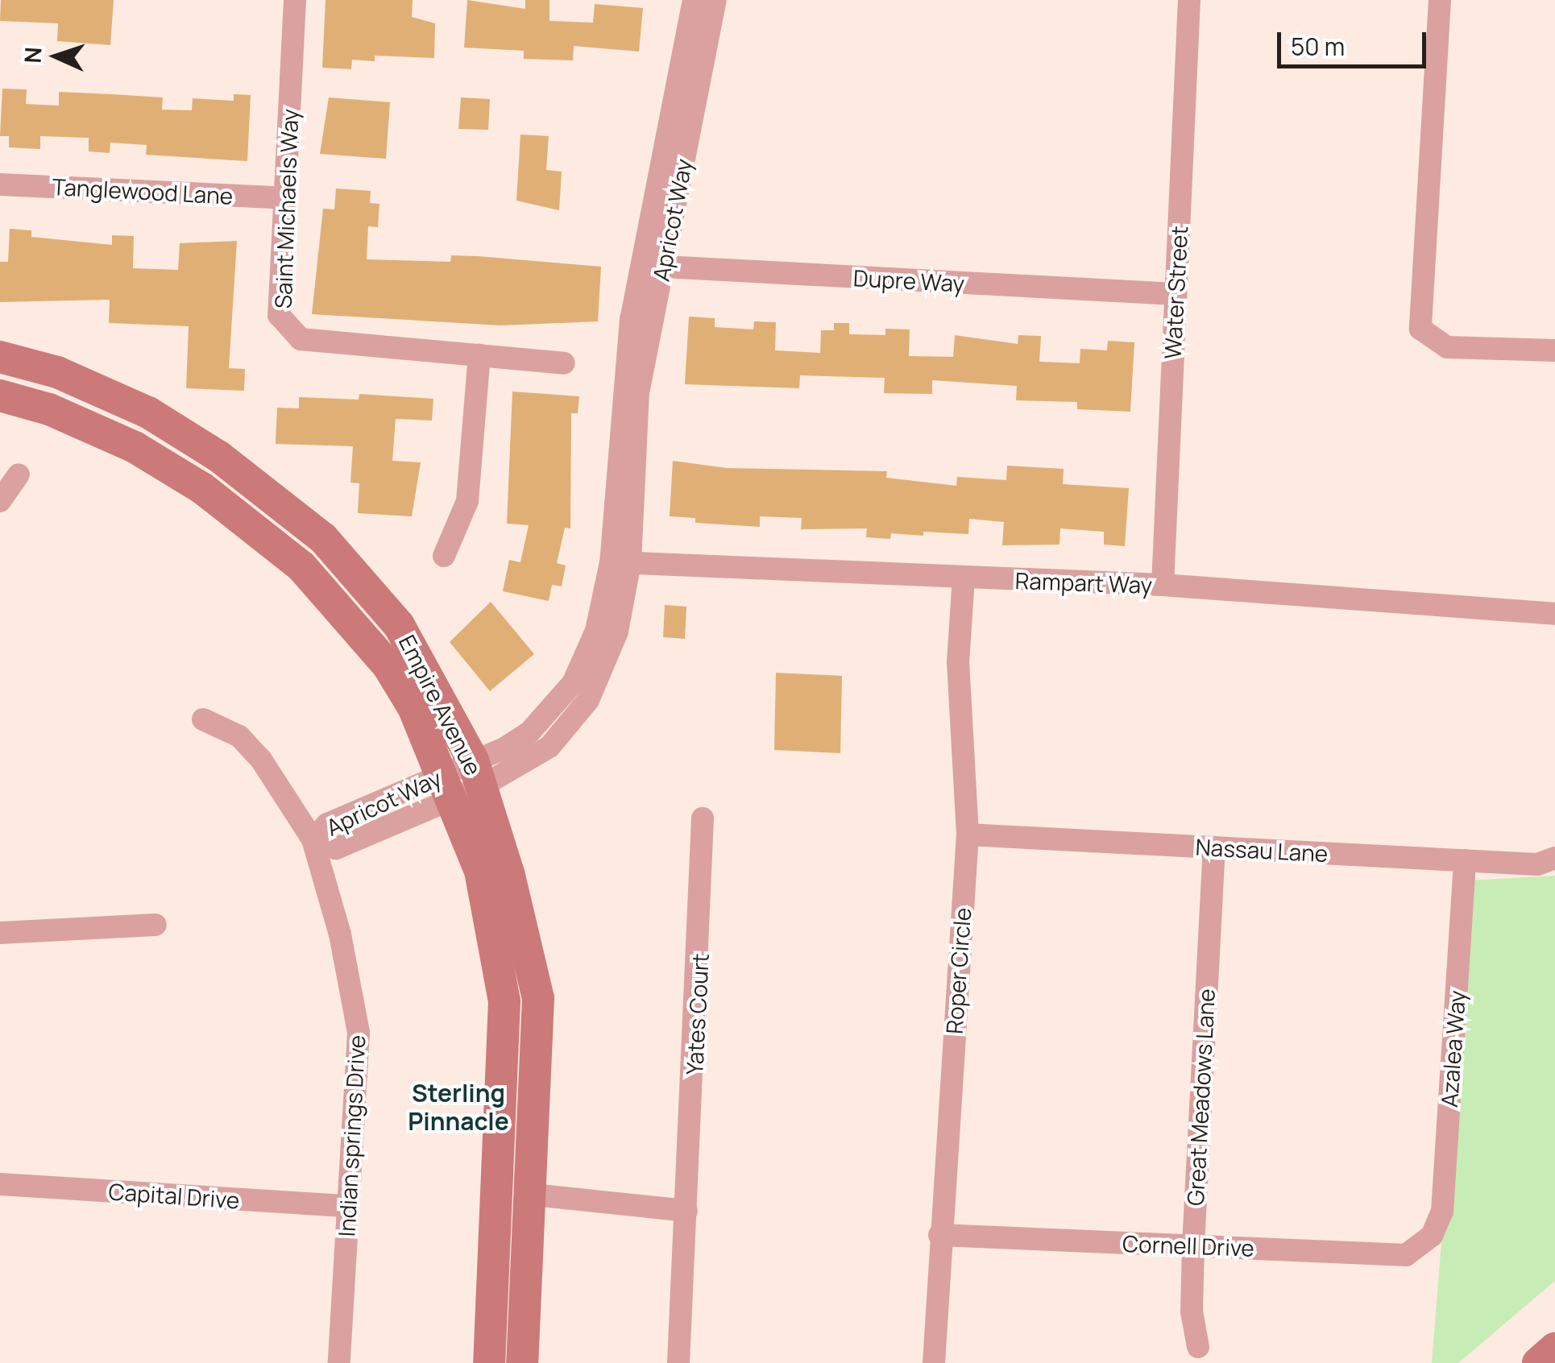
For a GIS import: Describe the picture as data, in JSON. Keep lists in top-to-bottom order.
{
  "streets": {
    "street": [
      "Tanglewood Lane",
      "Saint Michaels Way",
      "Apricot Way",
      "Dupre Way",
      "Water Street",
      "Rampart Way",
      "Empire Avenue",
      "Nassau Lane",
      "Roper Circle",
      "Yates Court",
      "Azalea Way",
      "Great Meadows Lane",
      "Indian springs Drive",
      "Capital Drive",
      "Cornell Drive"
    ]
  },
  "crossings": [
    ["Tanglewood Lane", "Saint Michaels Way"],
    ["Apricot Way", "Dupre Way"],
    ["Apricot Way", "Rampart Way"],
    ["Apricot Way", "Empire Avenue"],
    ["Apricot Way", "Indian springs Drive"],
    ["Dupre Way", "Water Street"],
    ["Water Street", "Rampart Way"],
    ["Rampart Way", "Roper Circle"],
    ["Nassau Lane", "Roper Circle"],
    ["Nassau Lane", "Azalea Way"],
    ["Nassau Lane", "Great Meadows Lane"],
    ["Roper Circle", "Cornell Drive"],
    ["Azalea Way", "Cornell Drive"],
    ["Great Meadows Lane", "Cornell Drive"],
    ["Indian springs Drive", "Capital Drive"]
  ],
  "districts": ["Sterling Pinnacle"],
  "scale_bar": "50 m",
  "north": "left"
}
